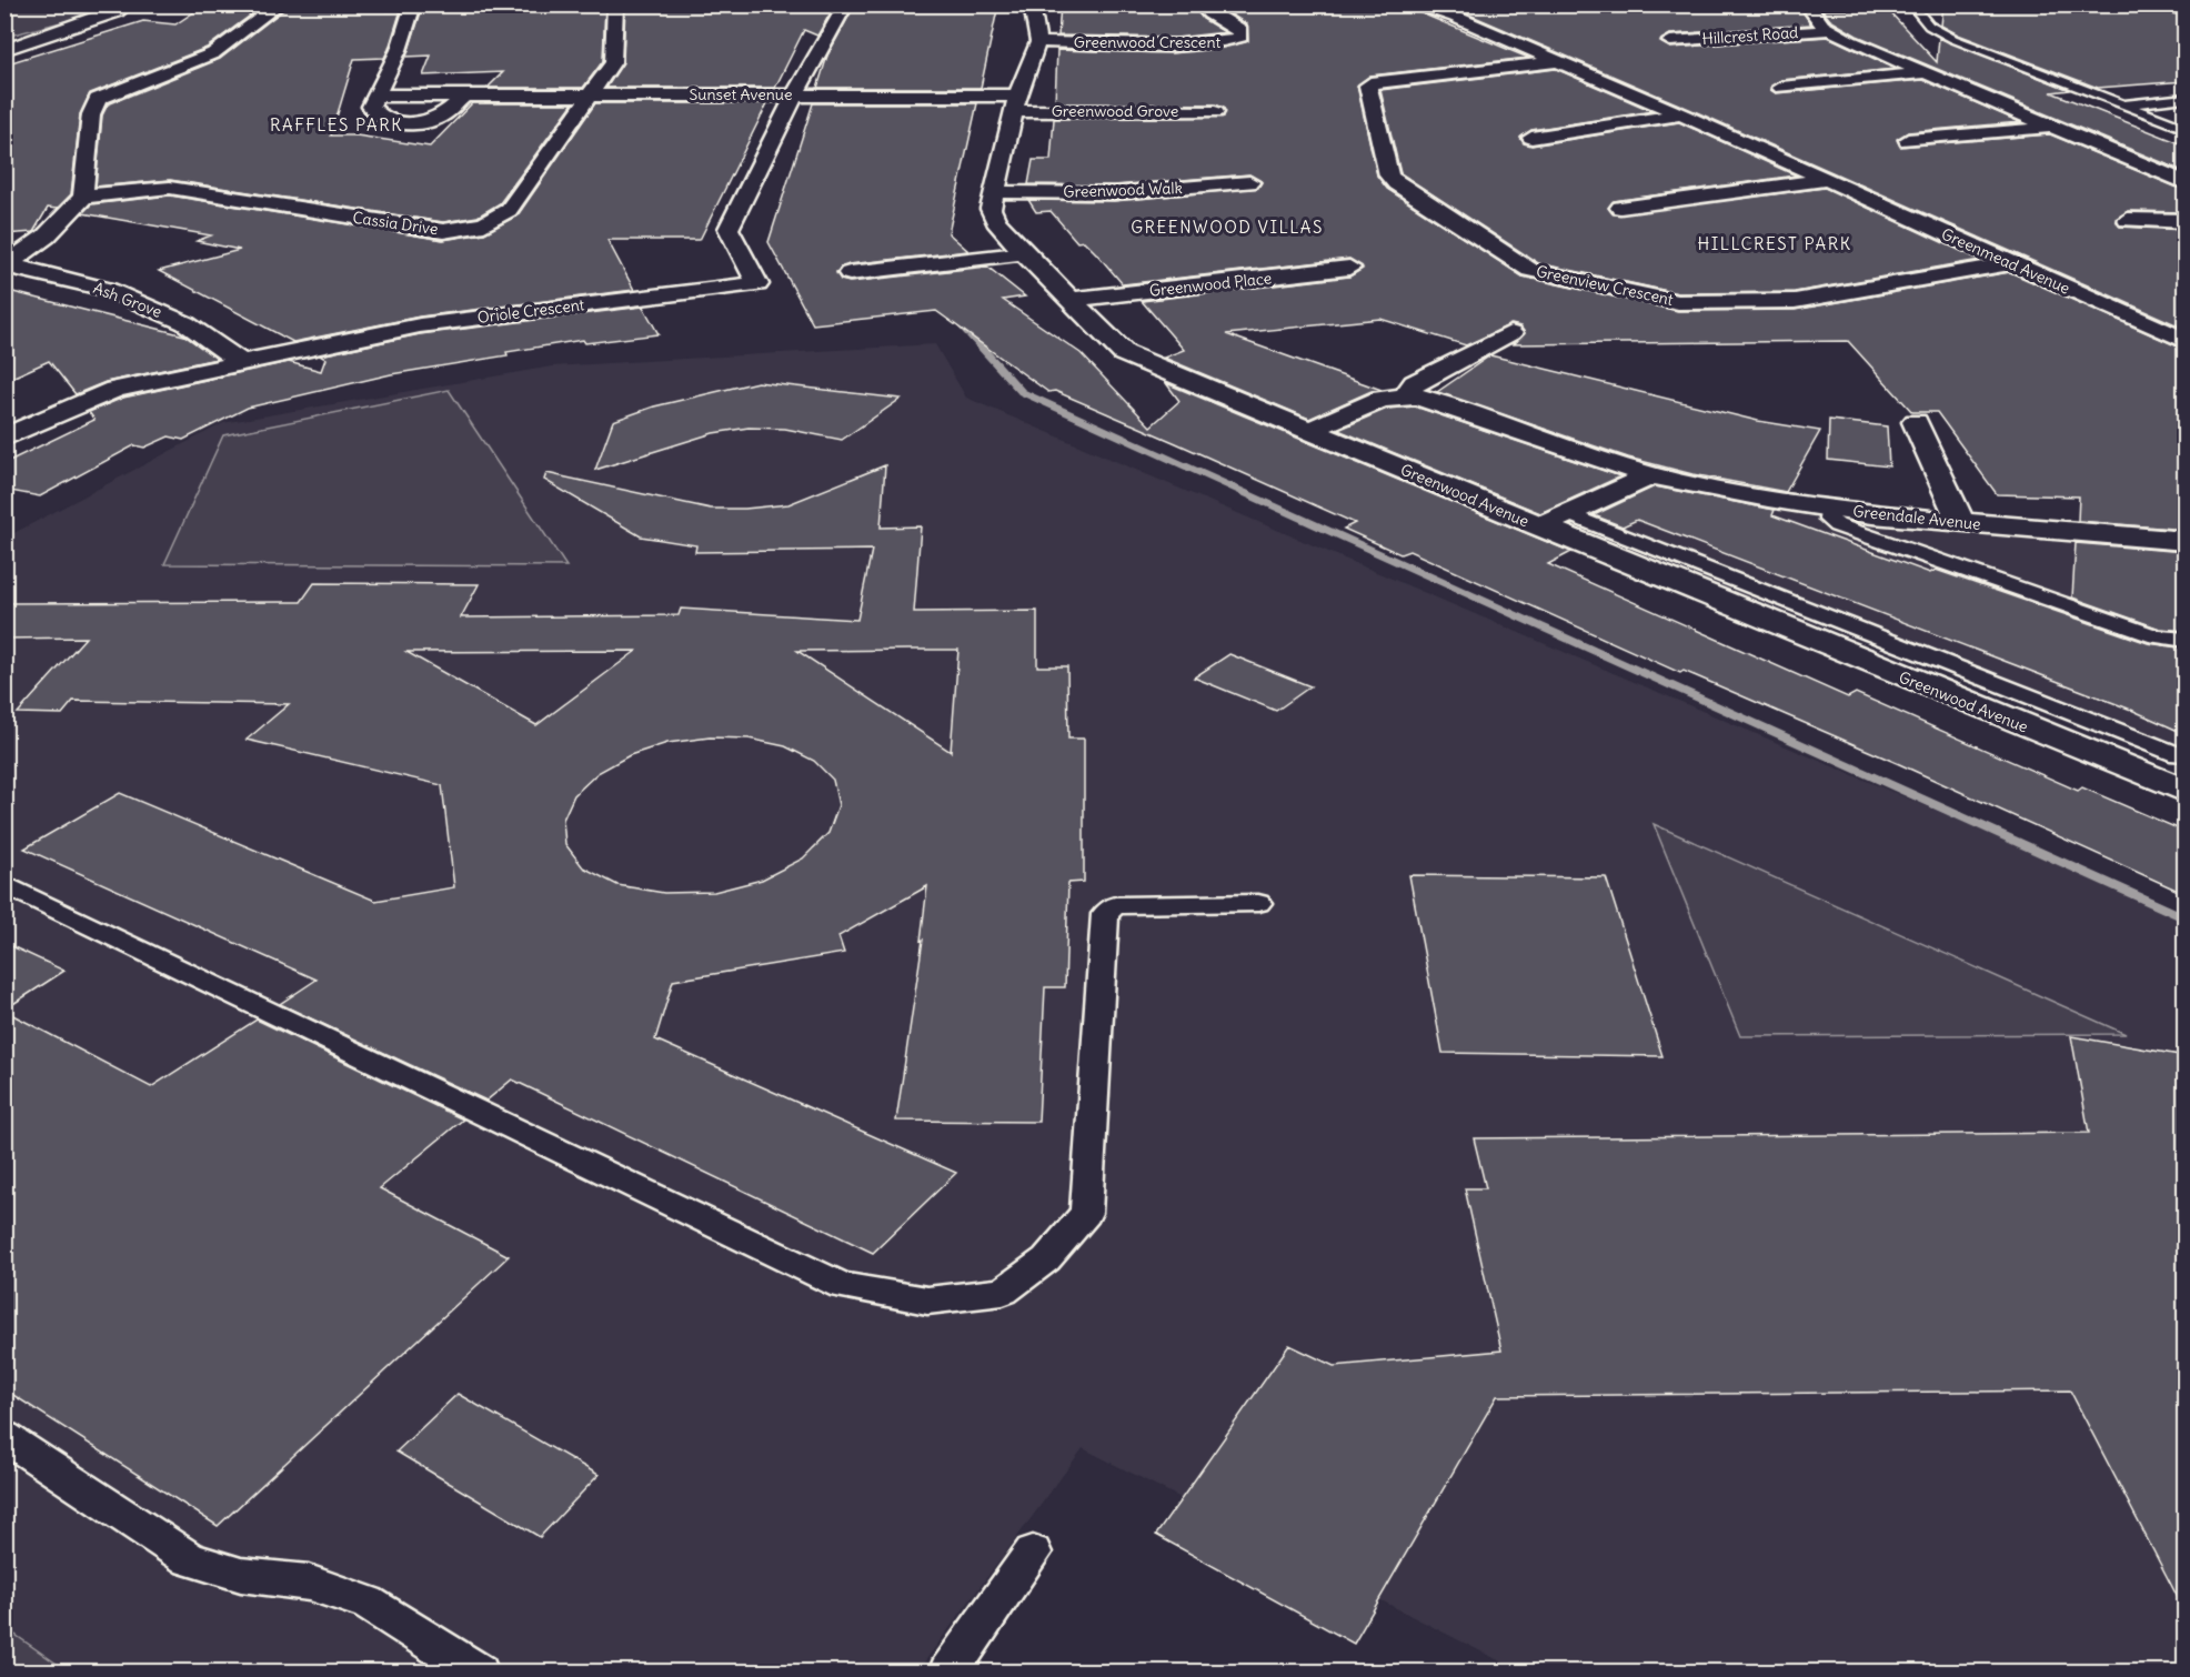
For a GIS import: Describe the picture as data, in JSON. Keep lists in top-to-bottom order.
{
  "streets": {
    "street": [
      "Hillcrest Road",
      "Greenwood Crescent",
      "Sunset Avenue",
      "Greenwood Grove",
      "Greenwood Walk",
      "Cassia Drive",
      "Greenmead Avenue",
      "Greenwood Place",
      "Greenview Crescent",
      "Ash Grove",
      "Oriole Crescent",
      "Greenwood Avenue",
      "Greendale Avenue"
    ]
  },
  "crossings": [
    ["Greenwood Crescent", "Greenwood Avenue"],
    ["Sunset Avenue", "Greenwood Grove"],
    ["Sunset Avenue", "Cassia Drive"],
    ["Sunset Avenue", "Oriole Crescent"],
    ["Sunset Avenue", "Greenwood Avenue"],
    ["Greenwood Grove", "Greenwood Avenue"],
    ["Greenwood Walk", "Greenwood Avenue"],
    ["Greenmead Avenue", "Greenview Crescent"],
    ["Greenwood Place", "Greenwood Avenue"],
    ["Ash Grove", "Oriole Crescent"],
    ["Greenwood Avenue", "Greendale Avenue"]
  ],
  "districts": ["RAFFLES PARK", "GREENWOOD VILLAS", "HILLCREST PARK"]
}
